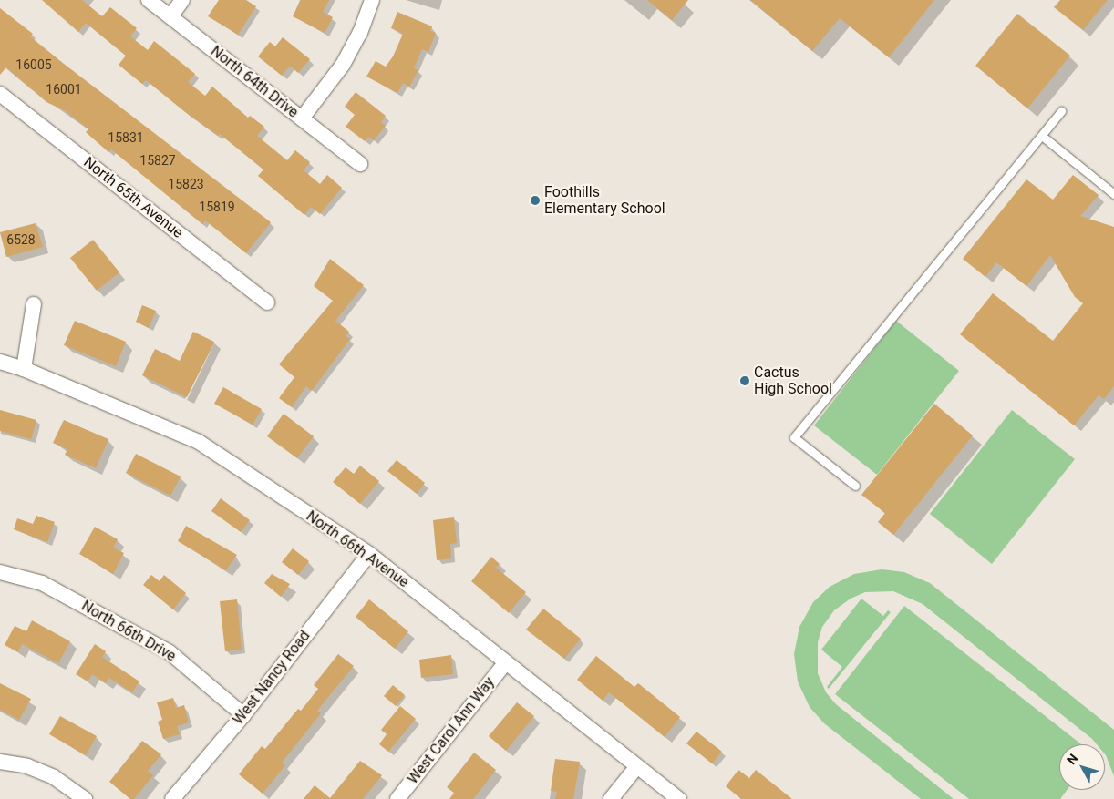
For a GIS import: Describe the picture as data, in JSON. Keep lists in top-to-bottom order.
{
  "streets": {
    "street": [
      "North 64th Drive",
      "North 65th Avenue",
      "North 66th Avenue",
      "North 66th Drive",
      "West Nancy Road",
      "West Carol Ann Way"
    ]
  },
  "crossings": [
    ["North 66th Avenue", "West Nancy Road"],
    ["North 66th Avenue", "West Carol Ann Way"],
    ["North 66th Drive", "West Nancy Road"]
  ],
  "places": ["Foothills Elementary School", "Cactus High School"],
  "house_numbers": [
    "16005",
    "16001",
    "15831",
    "15827",
    "15823",
    "15819",
    "6528"
  ],
  "north": "top left"
}
